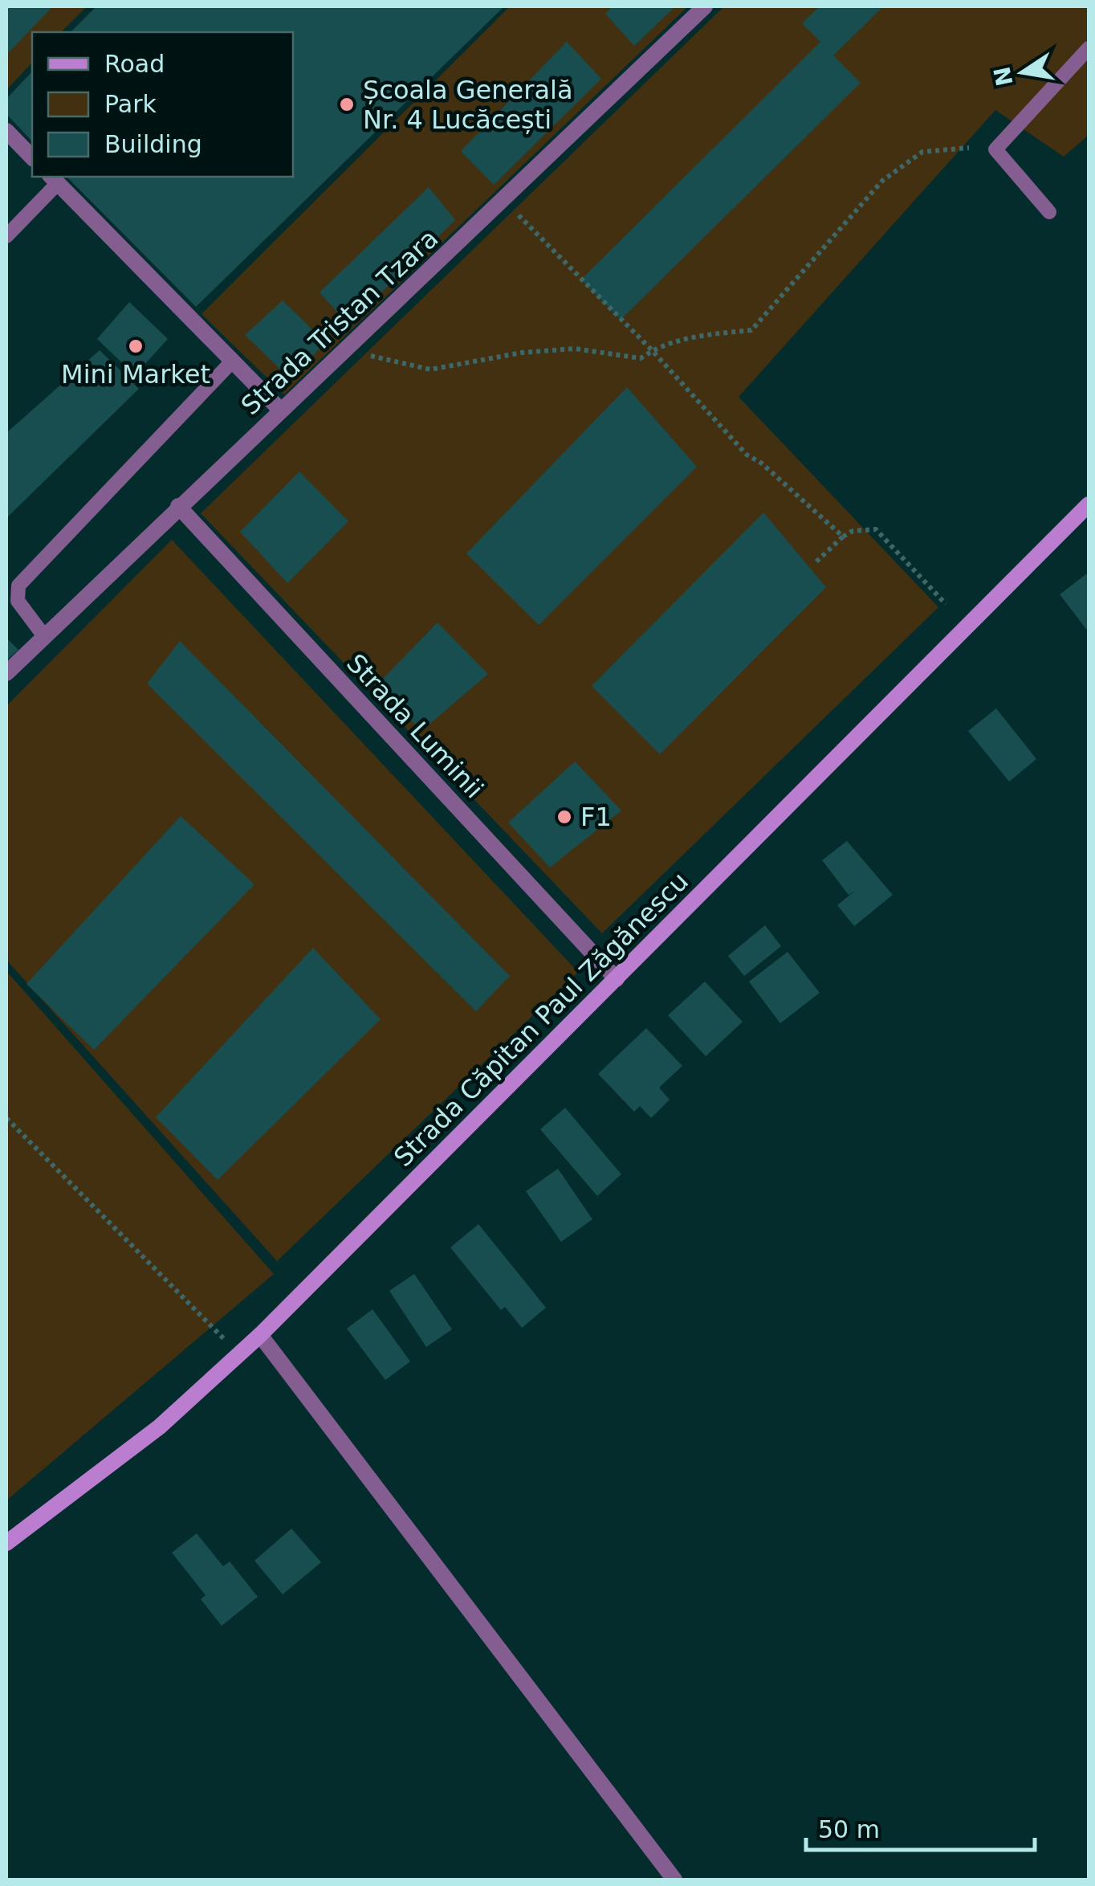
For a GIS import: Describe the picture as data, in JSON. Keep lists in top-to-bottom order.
{
  "streets": {
    "main road": ["Strada Căpitan Paul Zăgănescu"],
    "street": ["Strada Tristan Tzara", "Strada Luminii"]
  },
  "crossings": [
    ["Strada Tristan Tzara", "Strada Luminii"],
    ["Strada Luminii", "Strada Căpitan Paul Zăgănescu"]
  ],
  "places": ["Școala Generală Nr. 4 Lucăcești", "Mini Market", "F1"],
  "legend": ["Road", "Park", "Building"],
  "scale_bar": "50 m",
  "north": "left"
}
